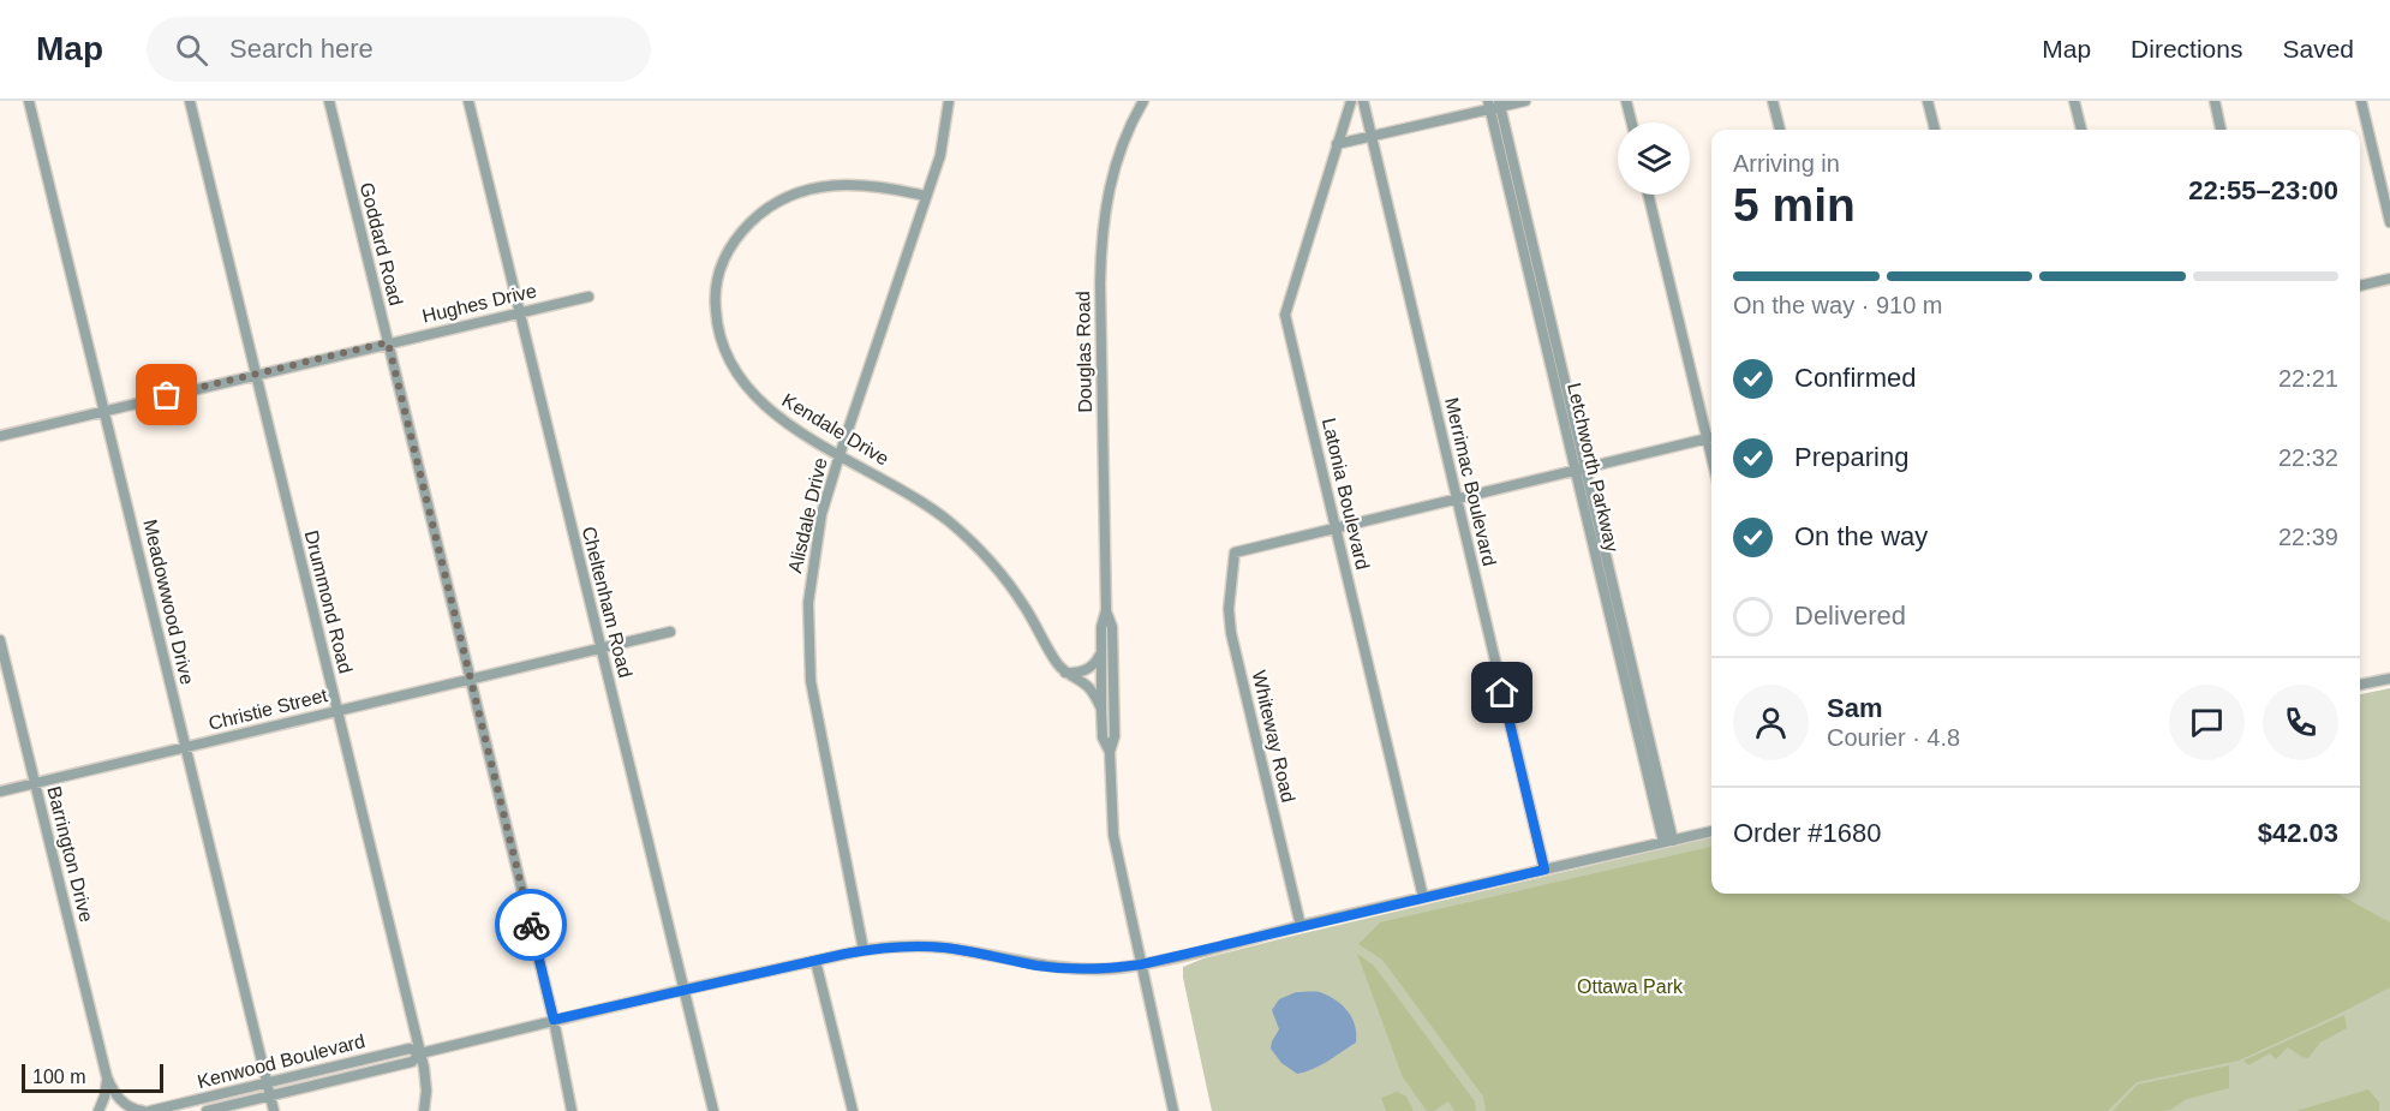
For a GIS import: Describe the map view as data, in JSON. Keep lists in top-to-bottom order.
{
  "streets": {
    "street": [
      "Goddard Road",
      "Hughes Drive",
      "Douglas Road",
      "Kendale Drive",
      "Letchworth Parkway",
      "Merrimac Boulevard",
      "Latonia Boulevard",
      "Alisdale Drive",
      "Meadowwood Drive",
      "Drummond Road",
      "Cheltenham Road",
      "Christie Street",
      "Whiteway Road",
      "Barrington Drive",
      "Kenwood Boulevard"
    ]
  },
  "crossings": [
    ["Goddard Road", "Hughes Drive"],
    ["Goddard Road", "Christie Street"],
    ["Goddard Road", "Kenwood Boulevard"],
    ["Hughes Drive", "Meadowwood Drive"],
    ["Hughes Drive", "Drummond Road"],
    ["Hughes Drive", "Cheltenham Road"],
    ["Douglas Road", "Kendale Drive"],
    ["Douglas Road", "Kenwood Boulevard"],
    ["Kendale Drive", "Alisdale Drive"],
    ["Letchworth Parkway", "Kenwood Boulevard"],
    ["Merrimac Boulevard", "Kenwood Boulevard"],
    ["Latonia Boulevard", "Whiteway Road"],
    ["Latonia Boulevard", "Kenwood Boulevard"],
    ["Alisdale Drive", "Kenwood Boulevard"],
    ["Meadowwood Drive", "Christie Street"],
    ["Meadowwood Drive", "Kenwood Boulevard"],
    ["Drummond Road", "Christie Street"],
    ["Drummond Road", "Kenwood Boulevard"],
    ["Cheltenham Road", "Christie Street"],
    ["Cheltenham Road", "Kenwood Boulevard"],
    ["Christie Street", "Barrington Drive"],
    ["Whiteway Road", "Kenwood Boulevard"]
  ],
  "parks": ["Ottawa Park"],
  "scale_bar": "100 m",
  "page": {
    "header": "Map",
    "search": "Search here",
    "nav": ["Map", "Directions", "Saved"],
    "heading": ["5 min", "Arriving in", "22:55–23:00"],
    "panel": [
      "Sam",
      "Courier · 4.8",
      "Order #1680",
      "$42.03"
    ],
    "bar": "On the way · 910 m",
    "list": [
      ["Confirmed", "22:21"],
      ["Preparing", "22:32"],
      ["On the way", "22:39"],
      "Delivered"
    ],
    "scale": "100 m"
  }
}
